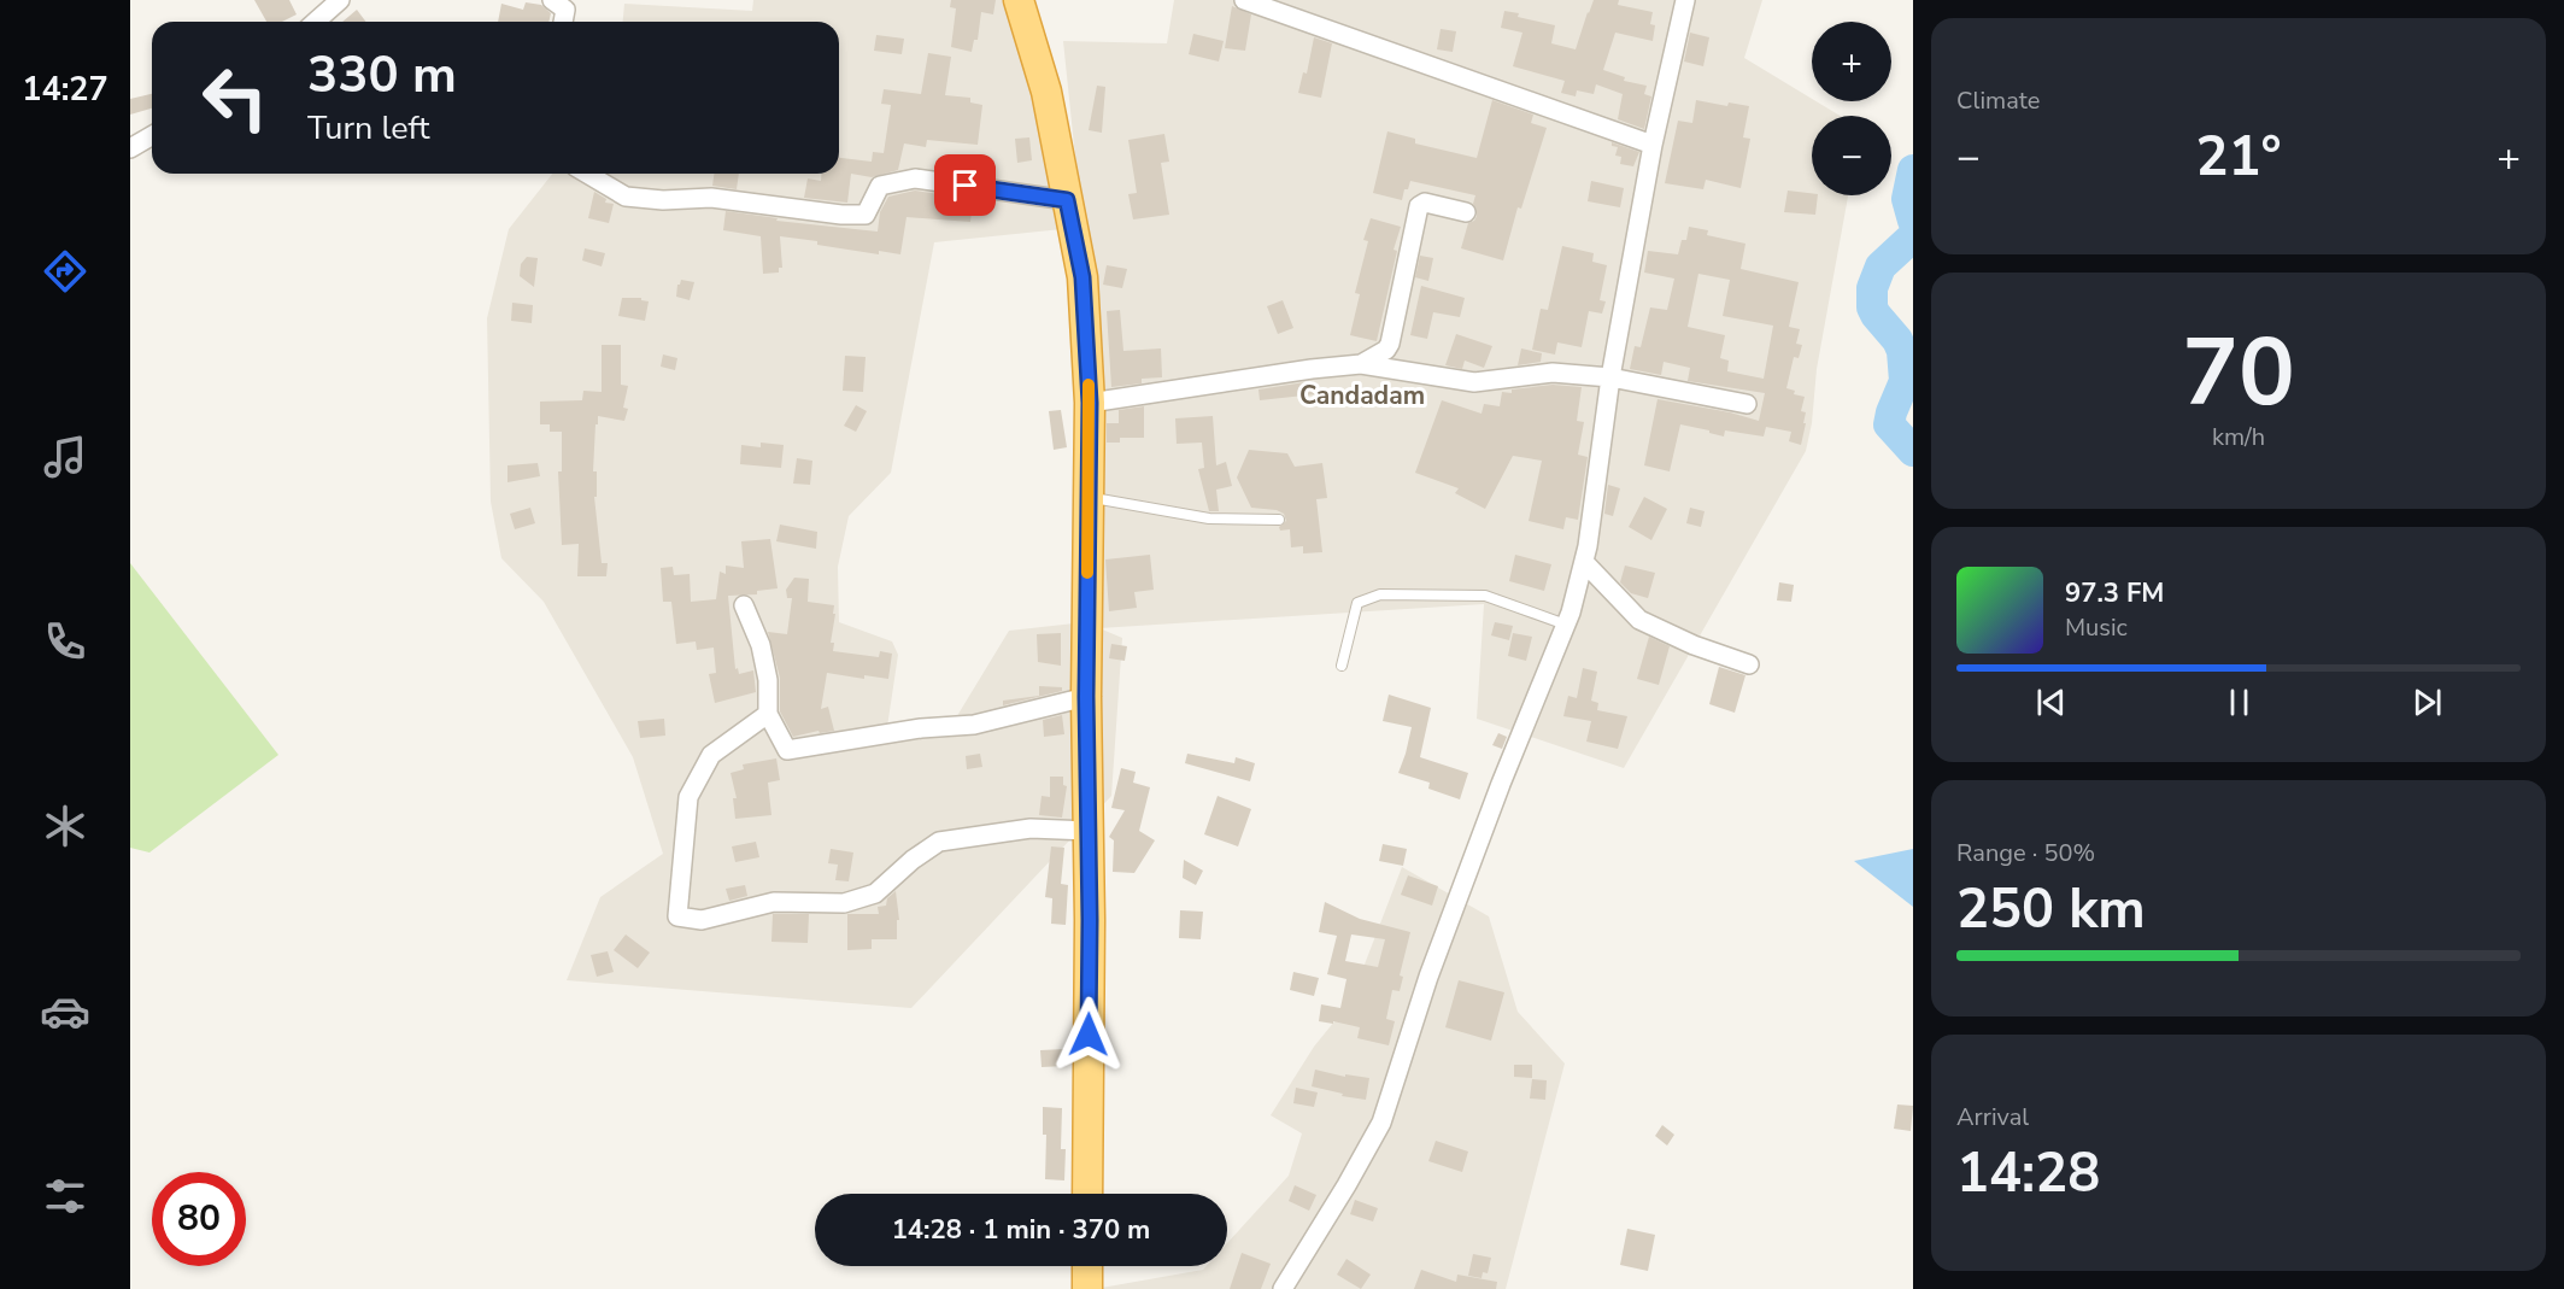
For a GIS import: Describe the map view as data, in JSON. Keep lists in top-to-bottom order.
{
  "districts": ["Candadam"],
  "page": {
    "tabs": "14:27",
    "tile": [
      "Climate",
      ["70", "km/h"],
      ["Range · 50%", "250 km"],
      ["Arrival", "14:28"]
    ],
    "map_buttons": ["+", "−"],
    "turn": ["330 m", "Turn left"],
    "heat": ["−", "21°", "+"],
    "song": ["97.3 FM", "Music"],
    "limit": "80",
    "trip": "14:28 · 1 min · 370 m"
  }
}
